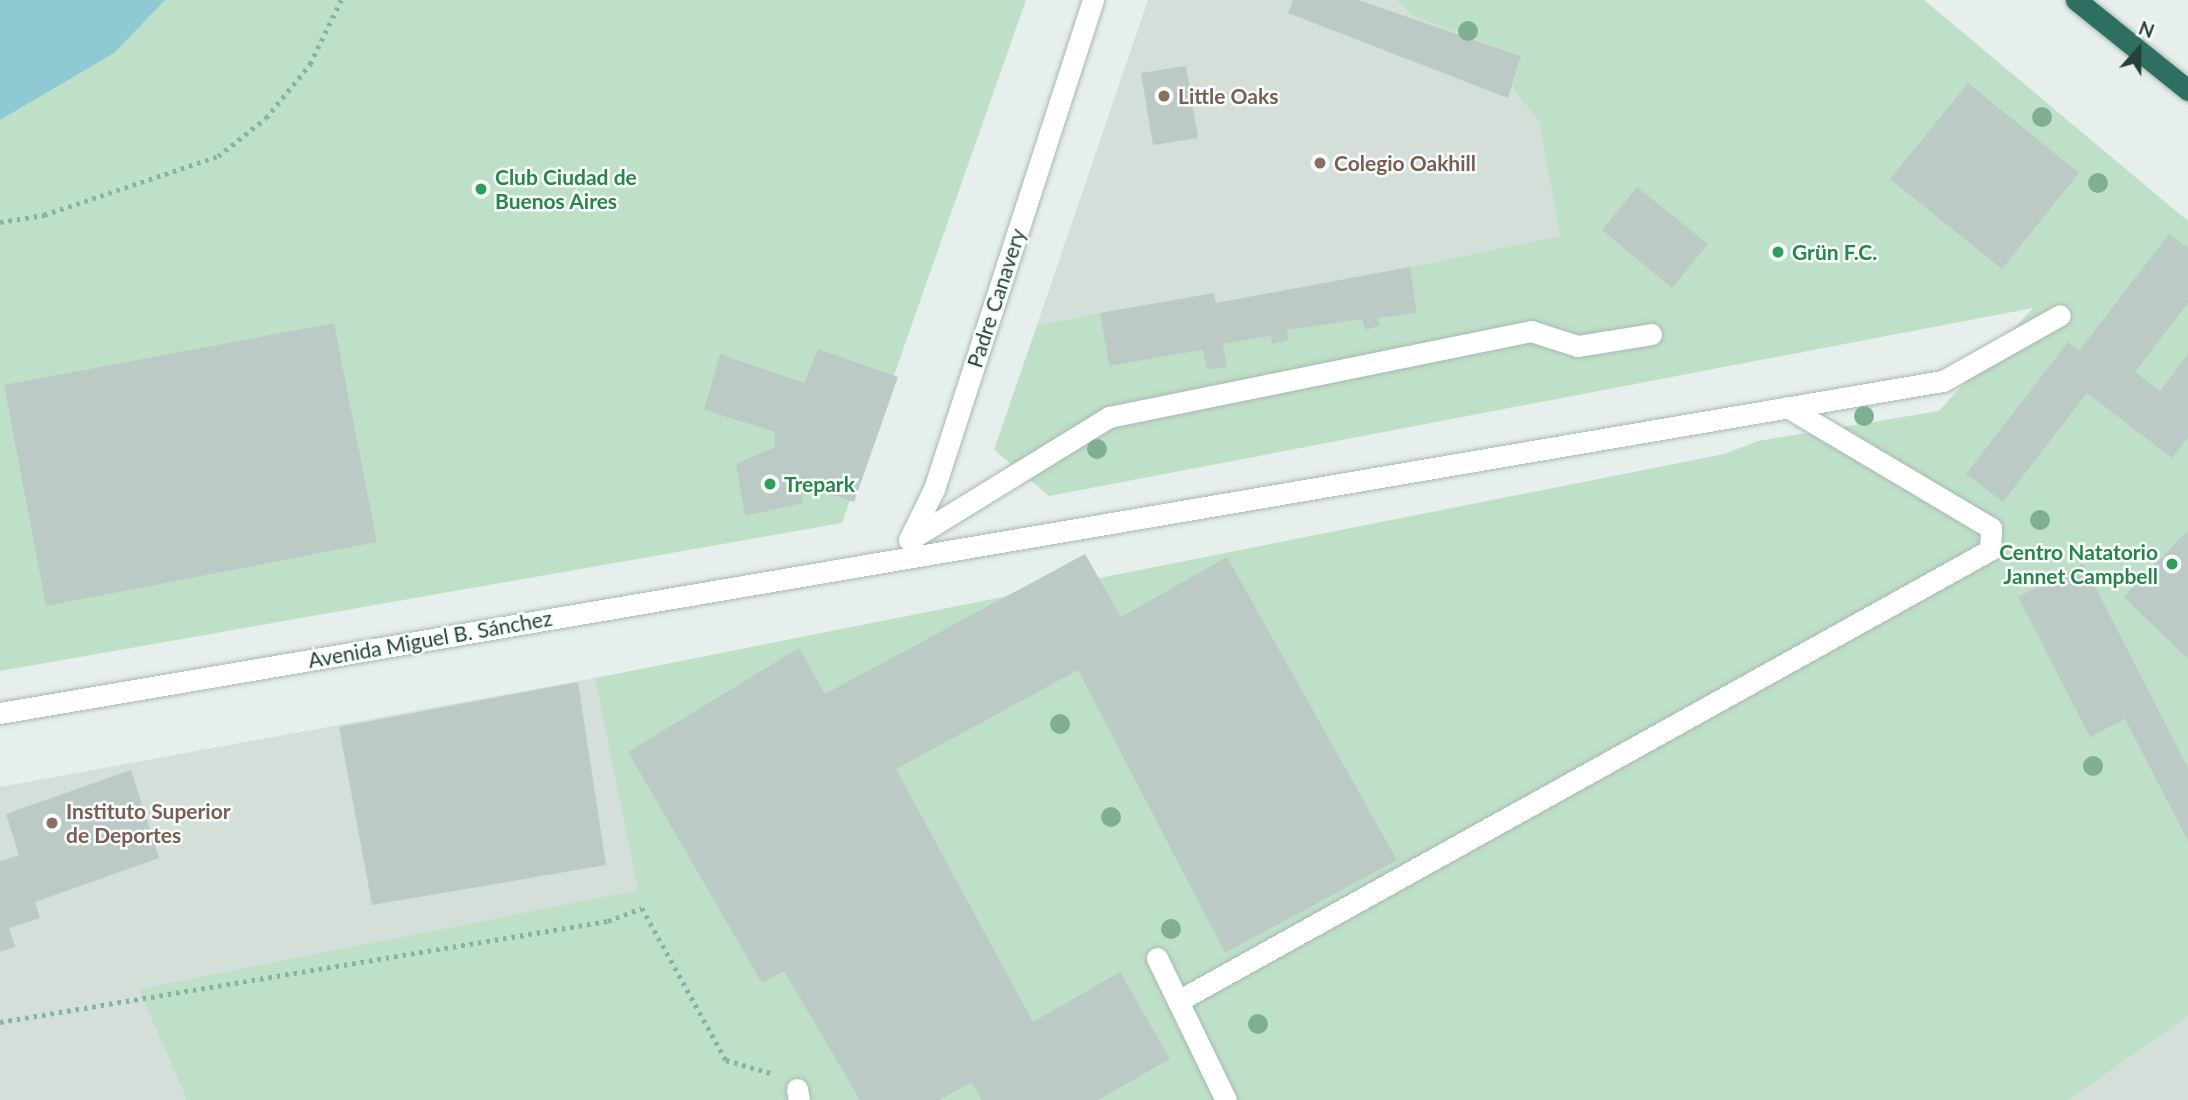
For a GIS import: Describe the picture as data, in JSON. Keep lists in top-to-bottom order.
{
  "streets": {
    "street": ["Padre Canavery", "Avenida Miguel B. Sánchez"]
  },
  "places": [
    "Little Oaks",
    "Colegio Oakhill",
    "Club Ciudad de Buenos Aires",
    "Grün F.C.",
    "Trepark",
    "Centro Natatorio Jannet Campbell",
    "Instituto Superior de Deportes"
  ],
  "north": "top"
}
